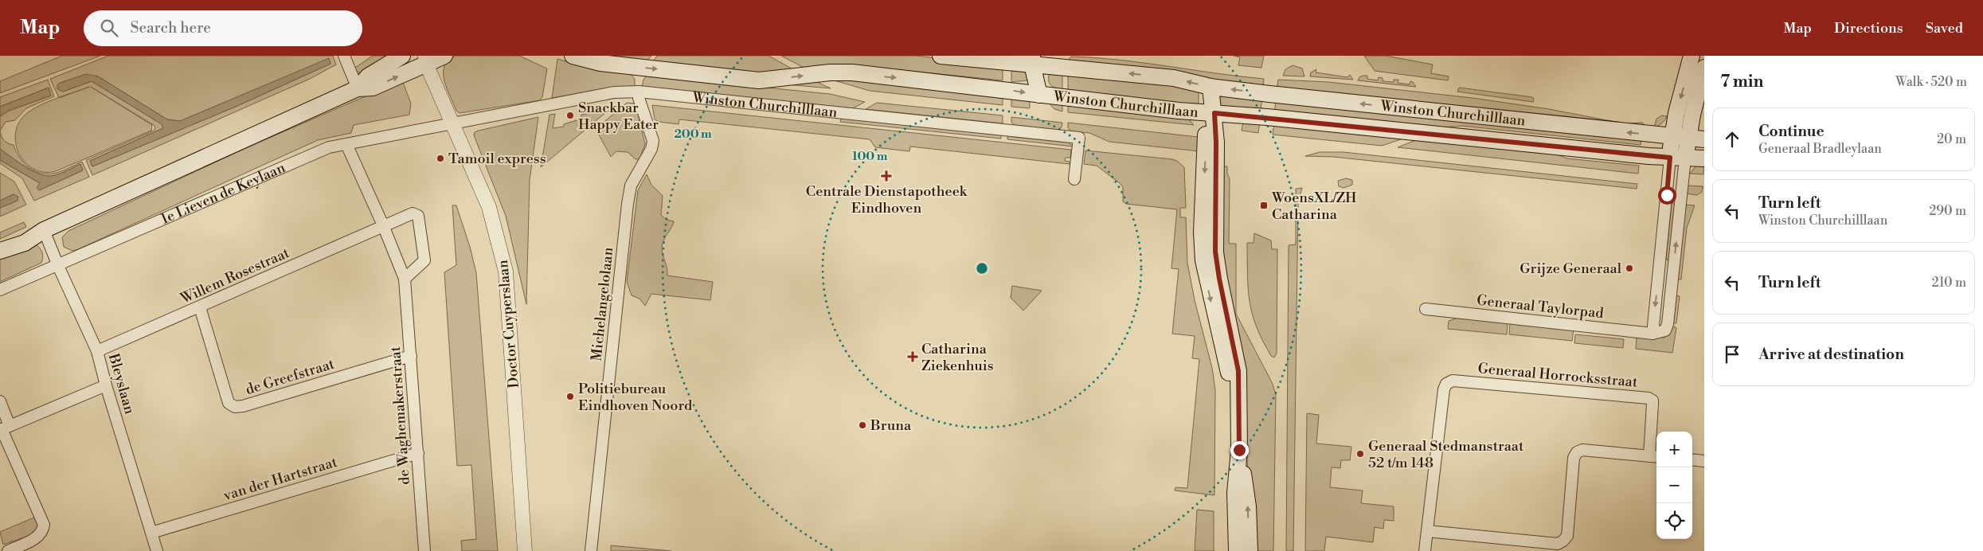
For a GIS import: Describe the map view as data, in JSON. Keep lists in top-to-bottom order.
{
  "streets": {
    "main road": ["Winston Churchilllaan"],
    "street": [
      "1e Lieven de Keylaan",
      "Willem Rosestraat",
      "Michelangelolaan",
      "Generaal Taylorpad",
      "Doctor Cuyperslaan",
      "Generaal Horrocksstraat",
      "de Greefstraat",
      "Bleyslaan",
      "de Waghemakerstraat",
      "van der Hartstraat"
    ]
  },
  "crossings": [
    ["Winston Churchilllaan", "1e Lieven de Keylaan"],
    ["Winston Churchilllaan", "Michelangelolaan"],
    ["Winston Churchilllaan", "Doctor Cuyperslaan"],
    ["1e Lieven de Keylaan", "Doctor Cuyperslaan"],
    ["1e Lieven de Keylaan", "Bleyslaan"],
    ["1e Lieven de Keylaan", "de Waghemakerstraat"],
    ["Willem Rosestraat", "de Greefstraat"],
    ["Willem Rosestraat", "Bleyslaan"],
    ["Willem Rosestraat", "de Waghemakerstraat"],
    ["de Greefstraat", "de Waghemakerstraat"],
    ["Bleyslaan", "van der Hartstraat"],
    ["de Waghemakerstraat", "van der Hartstraat"]
  ],
  "places": {
    "other": [
      "Snackbar Happy Eater",
      "Tamoil express",
      "Grijze Generaal",
      "Politiebureau Eindhoven Noord",
      "Bruna",
      "Generaal Stedmanstraat 52 t/m 148"
    ],
    "health": ["Centrale Dienstapotheek Eindhoven", "Catharina Ziekenhuis"],
    "transit": ["WoensXL/ZH Catharina"]
  },
  "page": {
    "header": "Map",
    "search": "Search here",
    "nav": ["Map", "Directions", "Saved"],
    "heading": ["7 min", "Walk · 520 m"],
    "list": [
      ["Continue", "Generaal Bradleylaan", "20 m"],
      ["Turn left", "Winston Churchilllaan", "290 m"],
      ["Turn left", "210 m"],
      "Arrive at destination"
    ],
    "map_buttons": ["+", "−"]
  },
  "rings": ["200 m", "100 m"]
}
